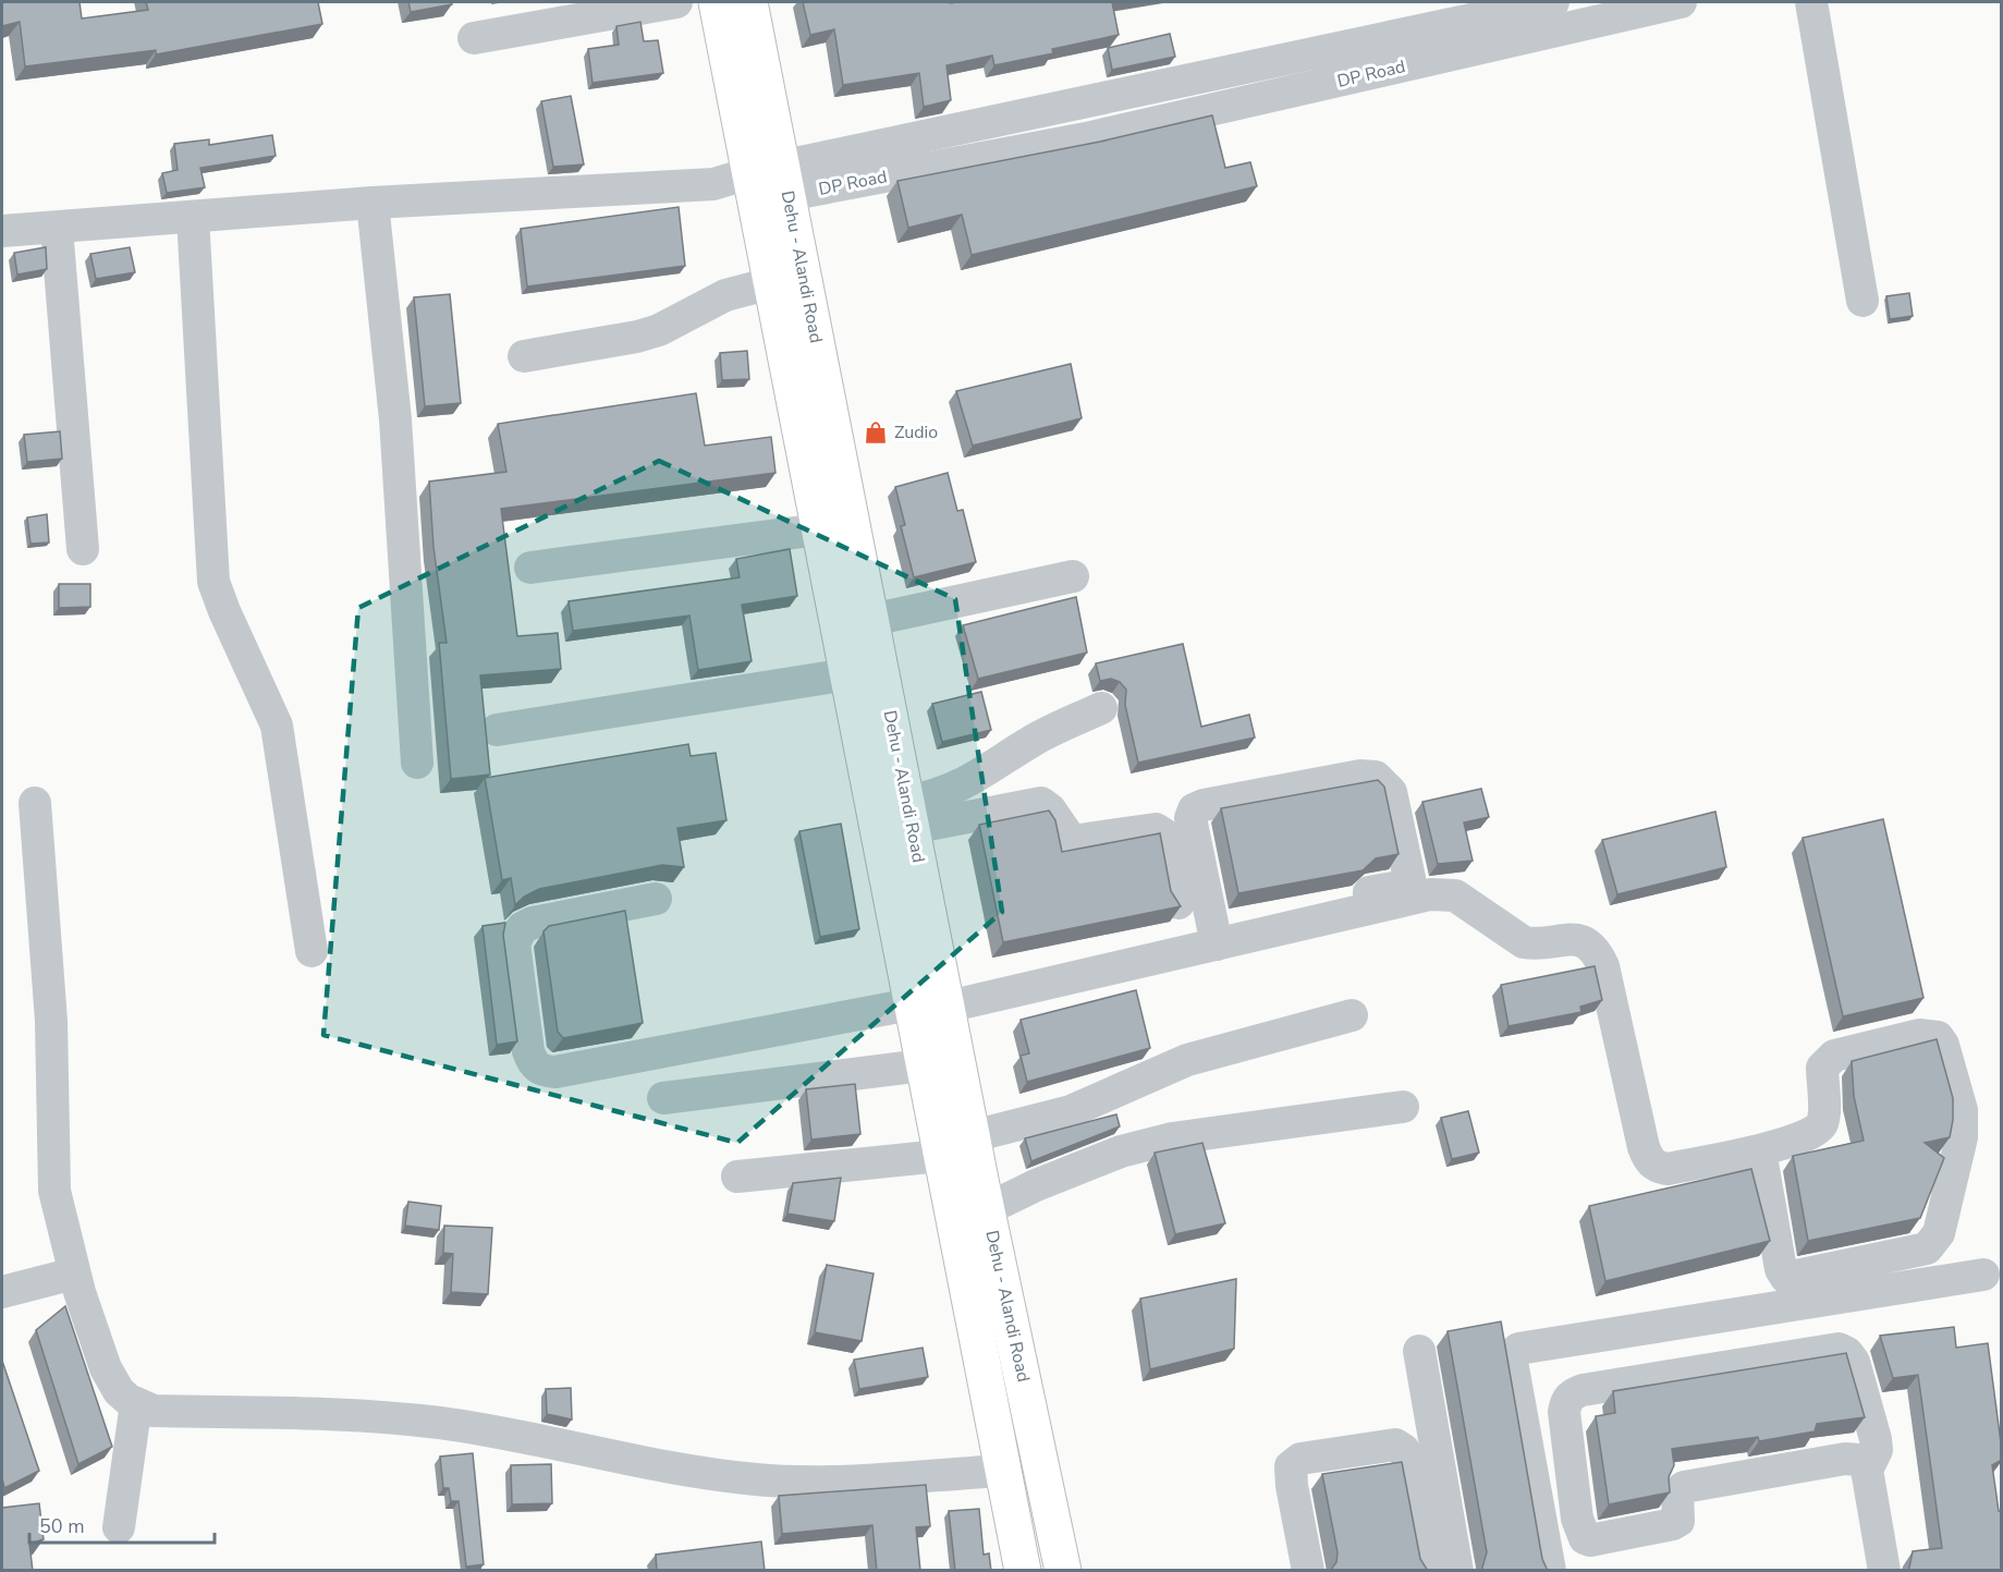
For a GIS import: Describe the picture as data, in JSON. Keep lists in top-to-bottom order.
{
  "streets": {
    "main road": ["Dehu - Alandi Road"],
    "street": ["DP Road"]
  },
  "crossings": [
    ["DP Road", "Dehu - Alandi Road"]
  ],
  "places": {
    "shop": ["Zudio"]
  },
  "scale_bar": "50 m"
}
